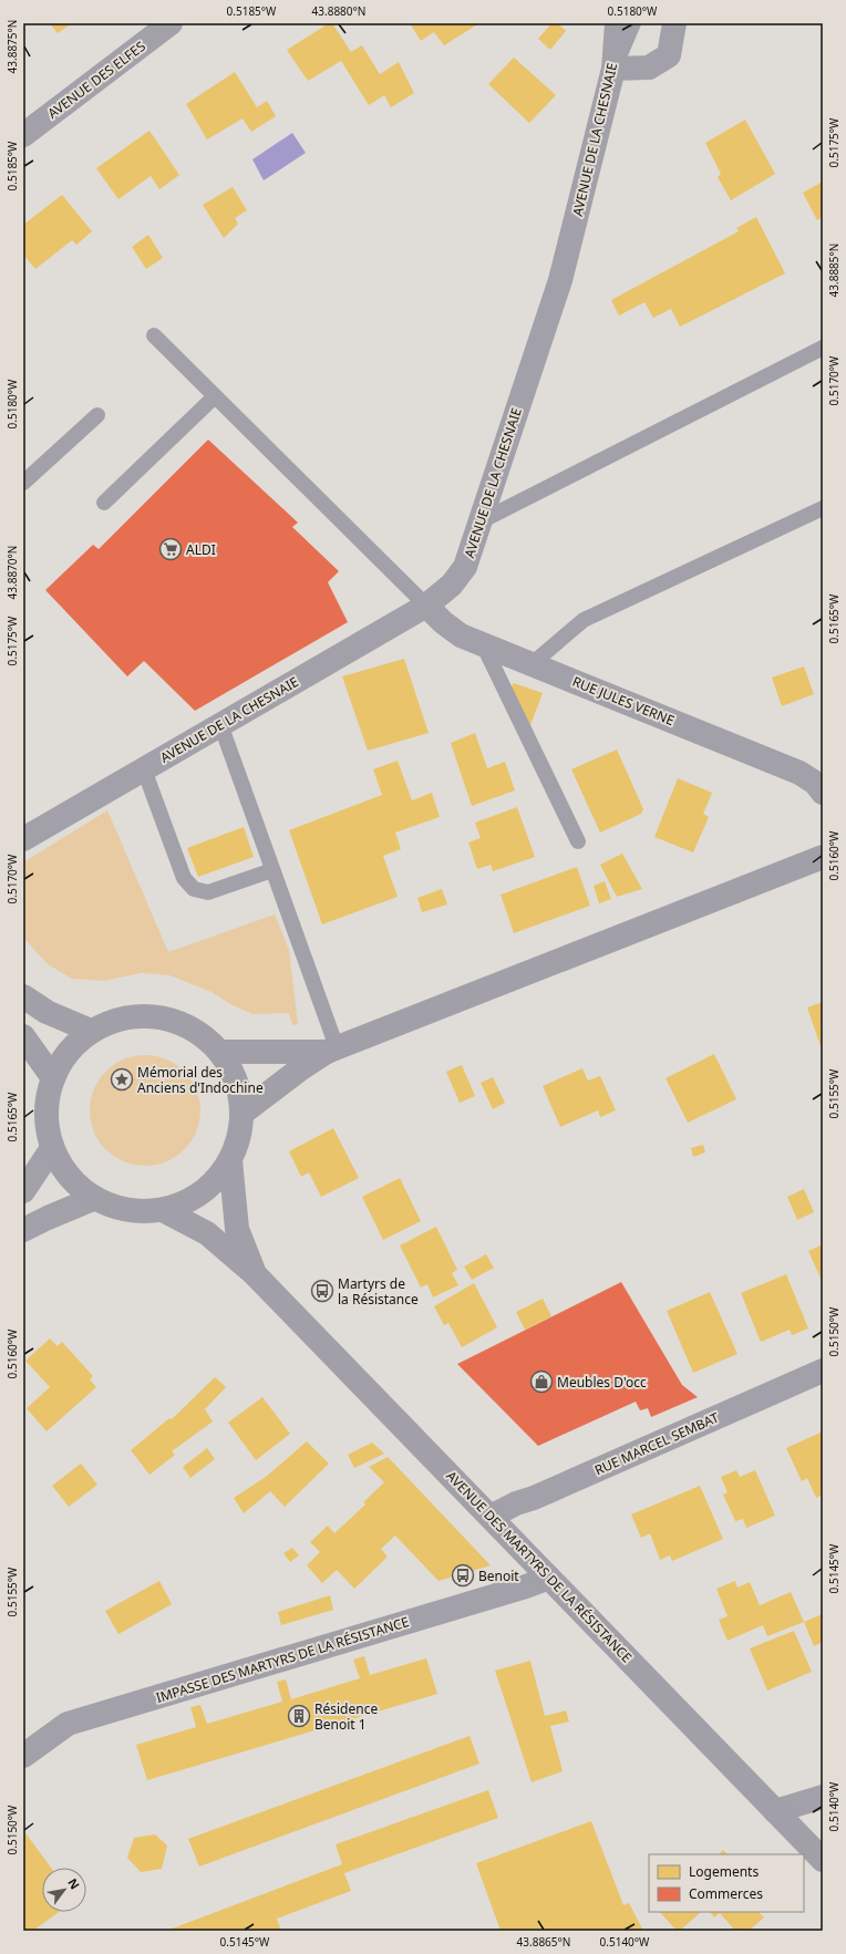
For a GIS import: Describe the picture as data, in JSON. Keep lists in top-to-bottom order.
{
  "streets": {
    "main road": ["AVENUE DES MARTYRS DE LA RÉSISTANCE"],
    "street": [
      "AVENUE DES ELFES",
      "AVENUE DE LA CHESNAIE",
      "RUE JULES VERNE",
      "RUE MARCEL SEMBAT",
      "IMPASSE DES MARTYRS DE LA RÉSISTANCE"
    ]
  },
  "crossings": [
    ["AVENUE DE LA CHESNAIE", "RUE JULES VERNE"],
    ["RUE MARCEL SEMBAT", "AVENUE DES MARTYRS DE LA RÉSISTANCE"],
    ["AVENUE DES MARTYRS DE LA RÉSISTANCE", "IMPASSE DES MARTYRS DE LA RÉSISTANCE"]
  ],
  "places": {
    "supermarket": ["ALDI"],
    "place": ["Mémorial des Anciens d'Indochine"],
    "bus stop": ["Martyrs de la Résistance", "Benoit"],
    "shop": ["Meubles D'occ"],
    "building": ["Résidence Benoit 1"]
  },
  "legend": ["Logements", "Commerces"],
  "north": "top right",
  "coordinates": [
    "0.5185°W",
    "43.8880°N",
    "0.5180°W",
    "43.8875°N",
    "0.5175°W",
    "43.8885°N",
    "0.5170°W",
    "43.8870°N",
    "0.5165°W",
    "0.5160°W",
    "0.5155°W",
    "0.5150°W",
    "0.5145°W",
    "0.5140°W",
    "43.8865°N"
  ]
}
